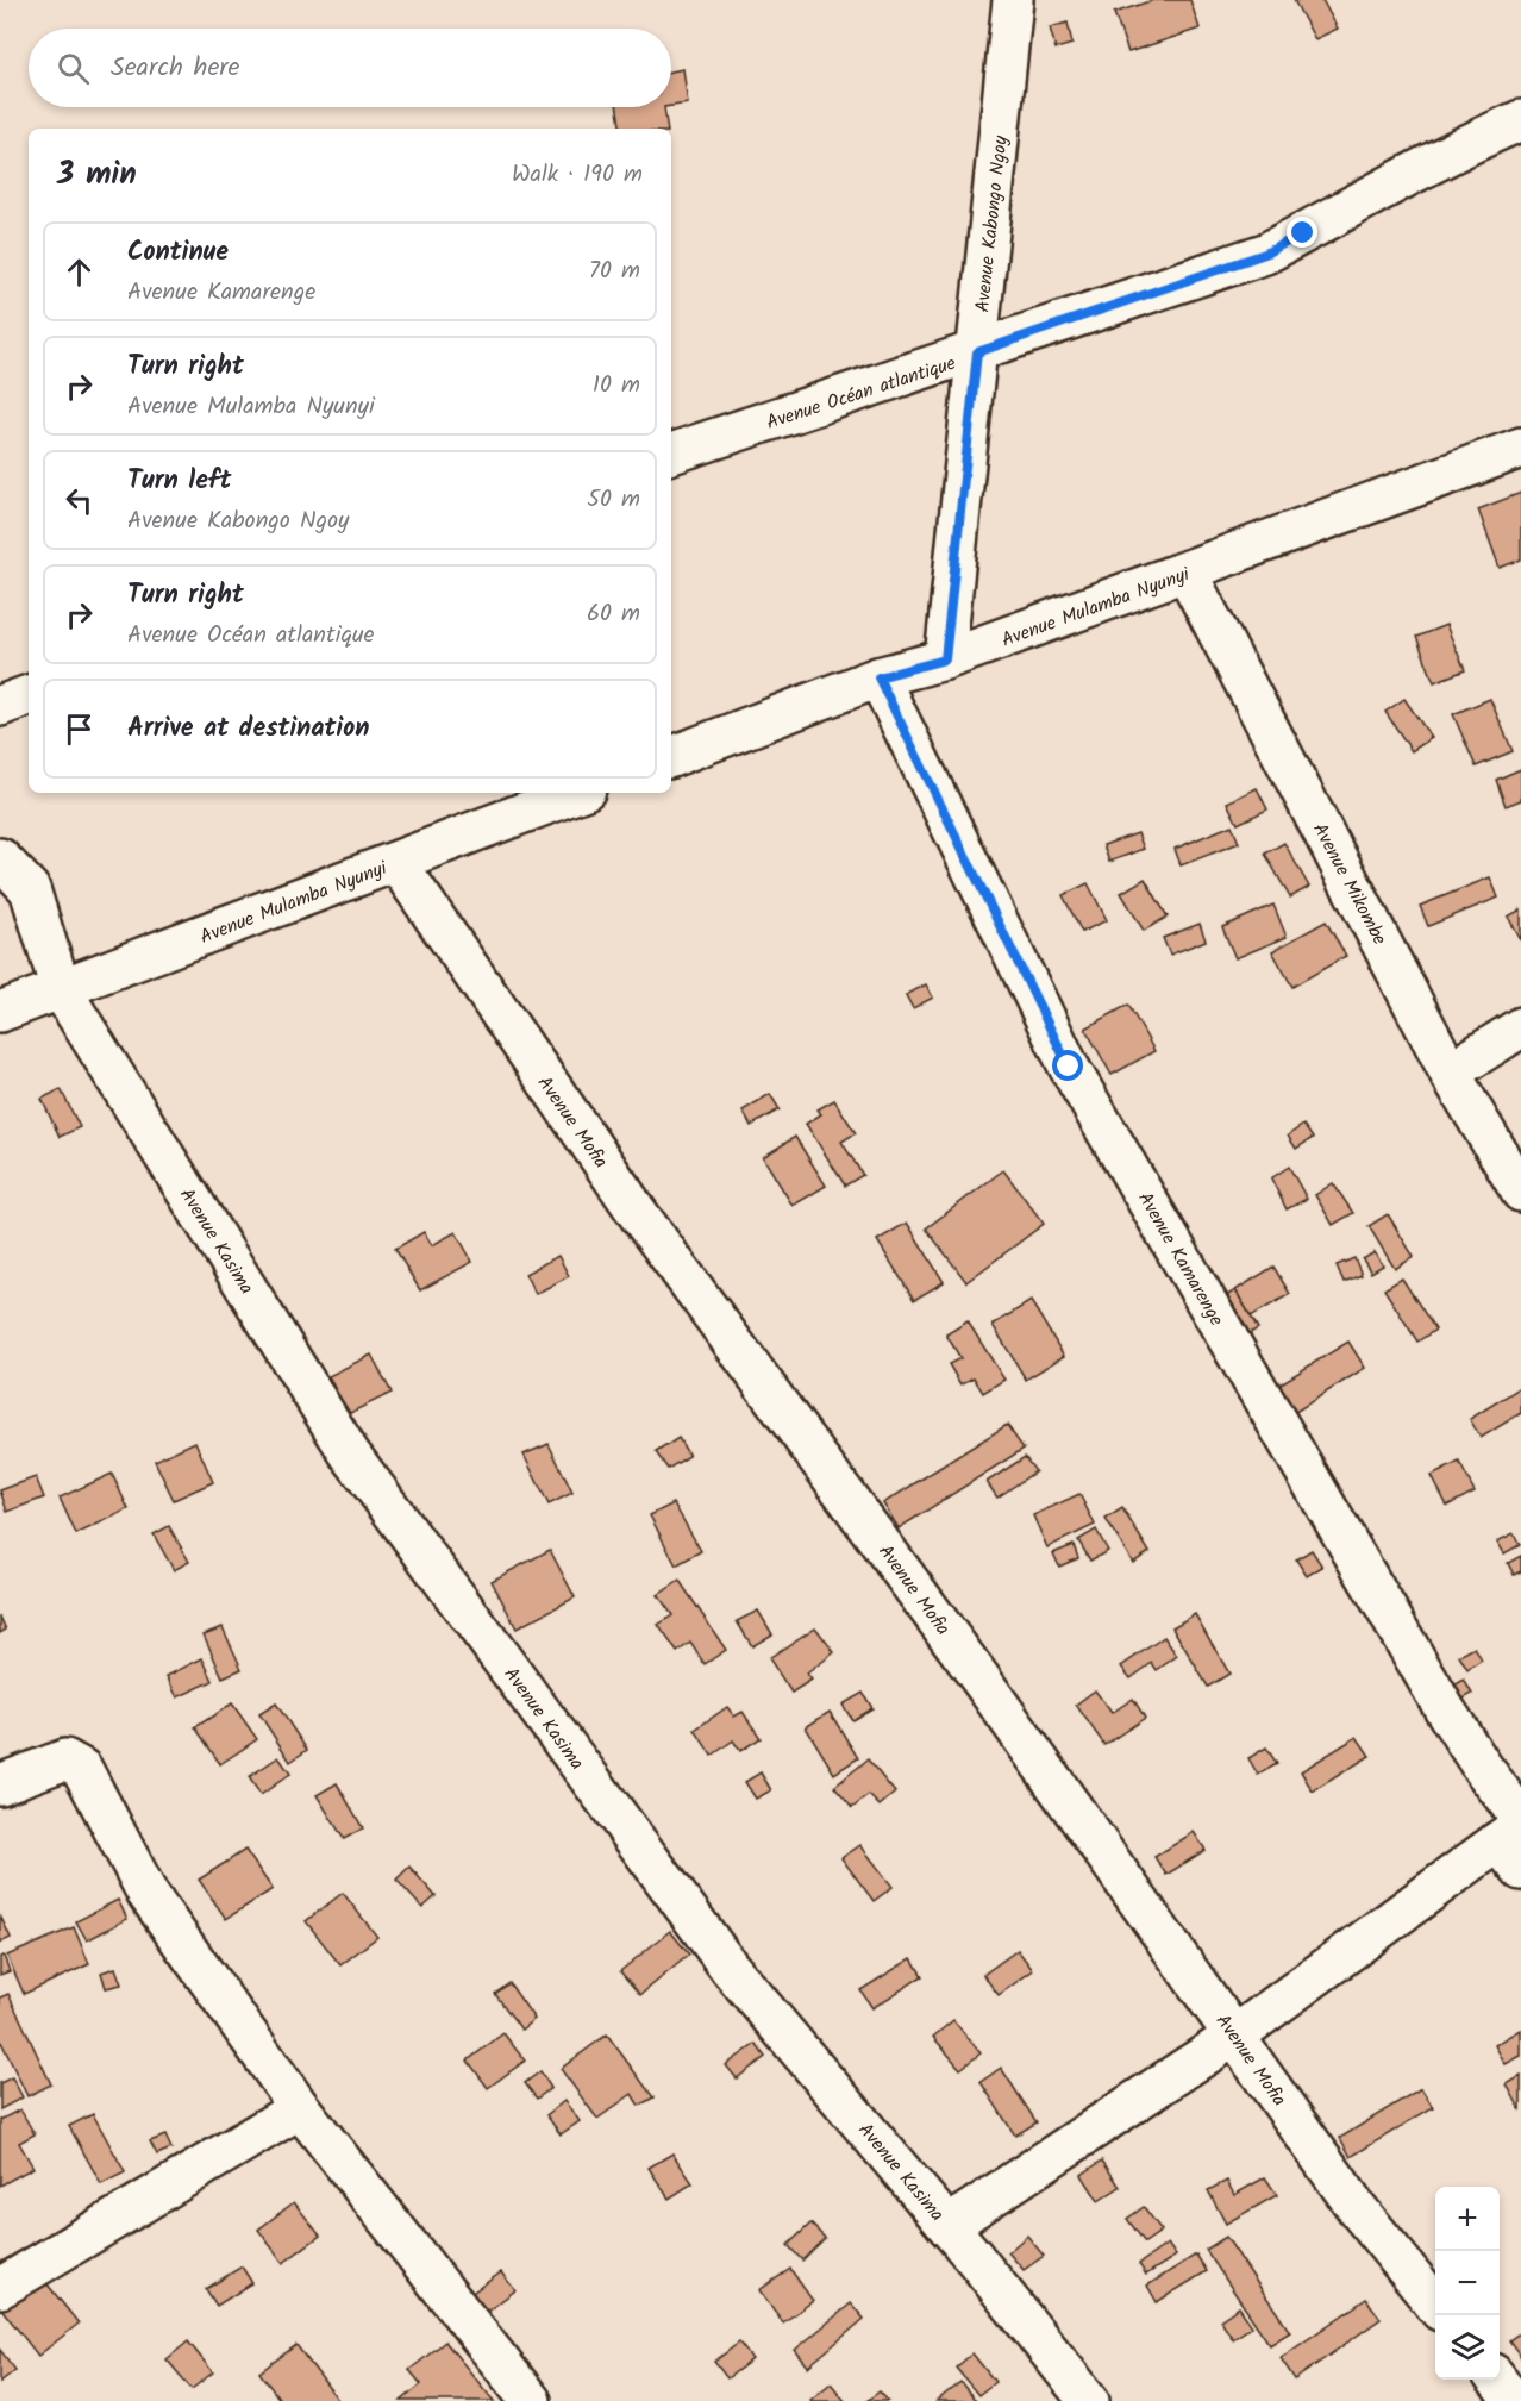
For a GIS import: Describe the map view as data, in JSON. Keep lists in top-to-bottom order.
{
  "streets": {
    "street": [
      "Avenue Kabongo Ngoy",
      "Avenue Océan atlantique",
      "Avenue Mulamba Nyunyi",
      "Avenue Mikombe",
      "Avenue Mofia",
      "Avenue Kasima",
      "Avenue Kamarenge"
    ]
  },
  "crossings": [
    ["Avenue Kabongo Ngoy", "Avenue Océan atlantique"],
    ["Avenue Kabongo Ngoy", "Avenue Mulamba Nyunyi"],
    ["Avenue Mulamba Nyunyi", "Avenue Mikombe"],
    ["Avenue Mulamba Nyunyi", "Avenue Mofia"],
    ["Avenue Mulamba Nyunyi", "Avenue Kasima"],
    ["Avenue Mulamba Nyunyi", "Avenue Kamarenge"]
  ],
  "page": {
    "search": "Search here",
    "heading": ["3 min", "Walk · 190 m"],
    "list": [
      ["Continue", "Avenue Kamarenge", "70 m"],
      ["Turn right", "Avenue Mulamba Nyunyi", "10 m"],
      ["Turn left", "Avenue Kabongo Ngoy", "50 m"],
      ["Turn right", "Avenue Océan atlantique", "60 m"],
      "Arrive at destination"
    ],
    "map_buttons": ["+", "−"]
  }
}
